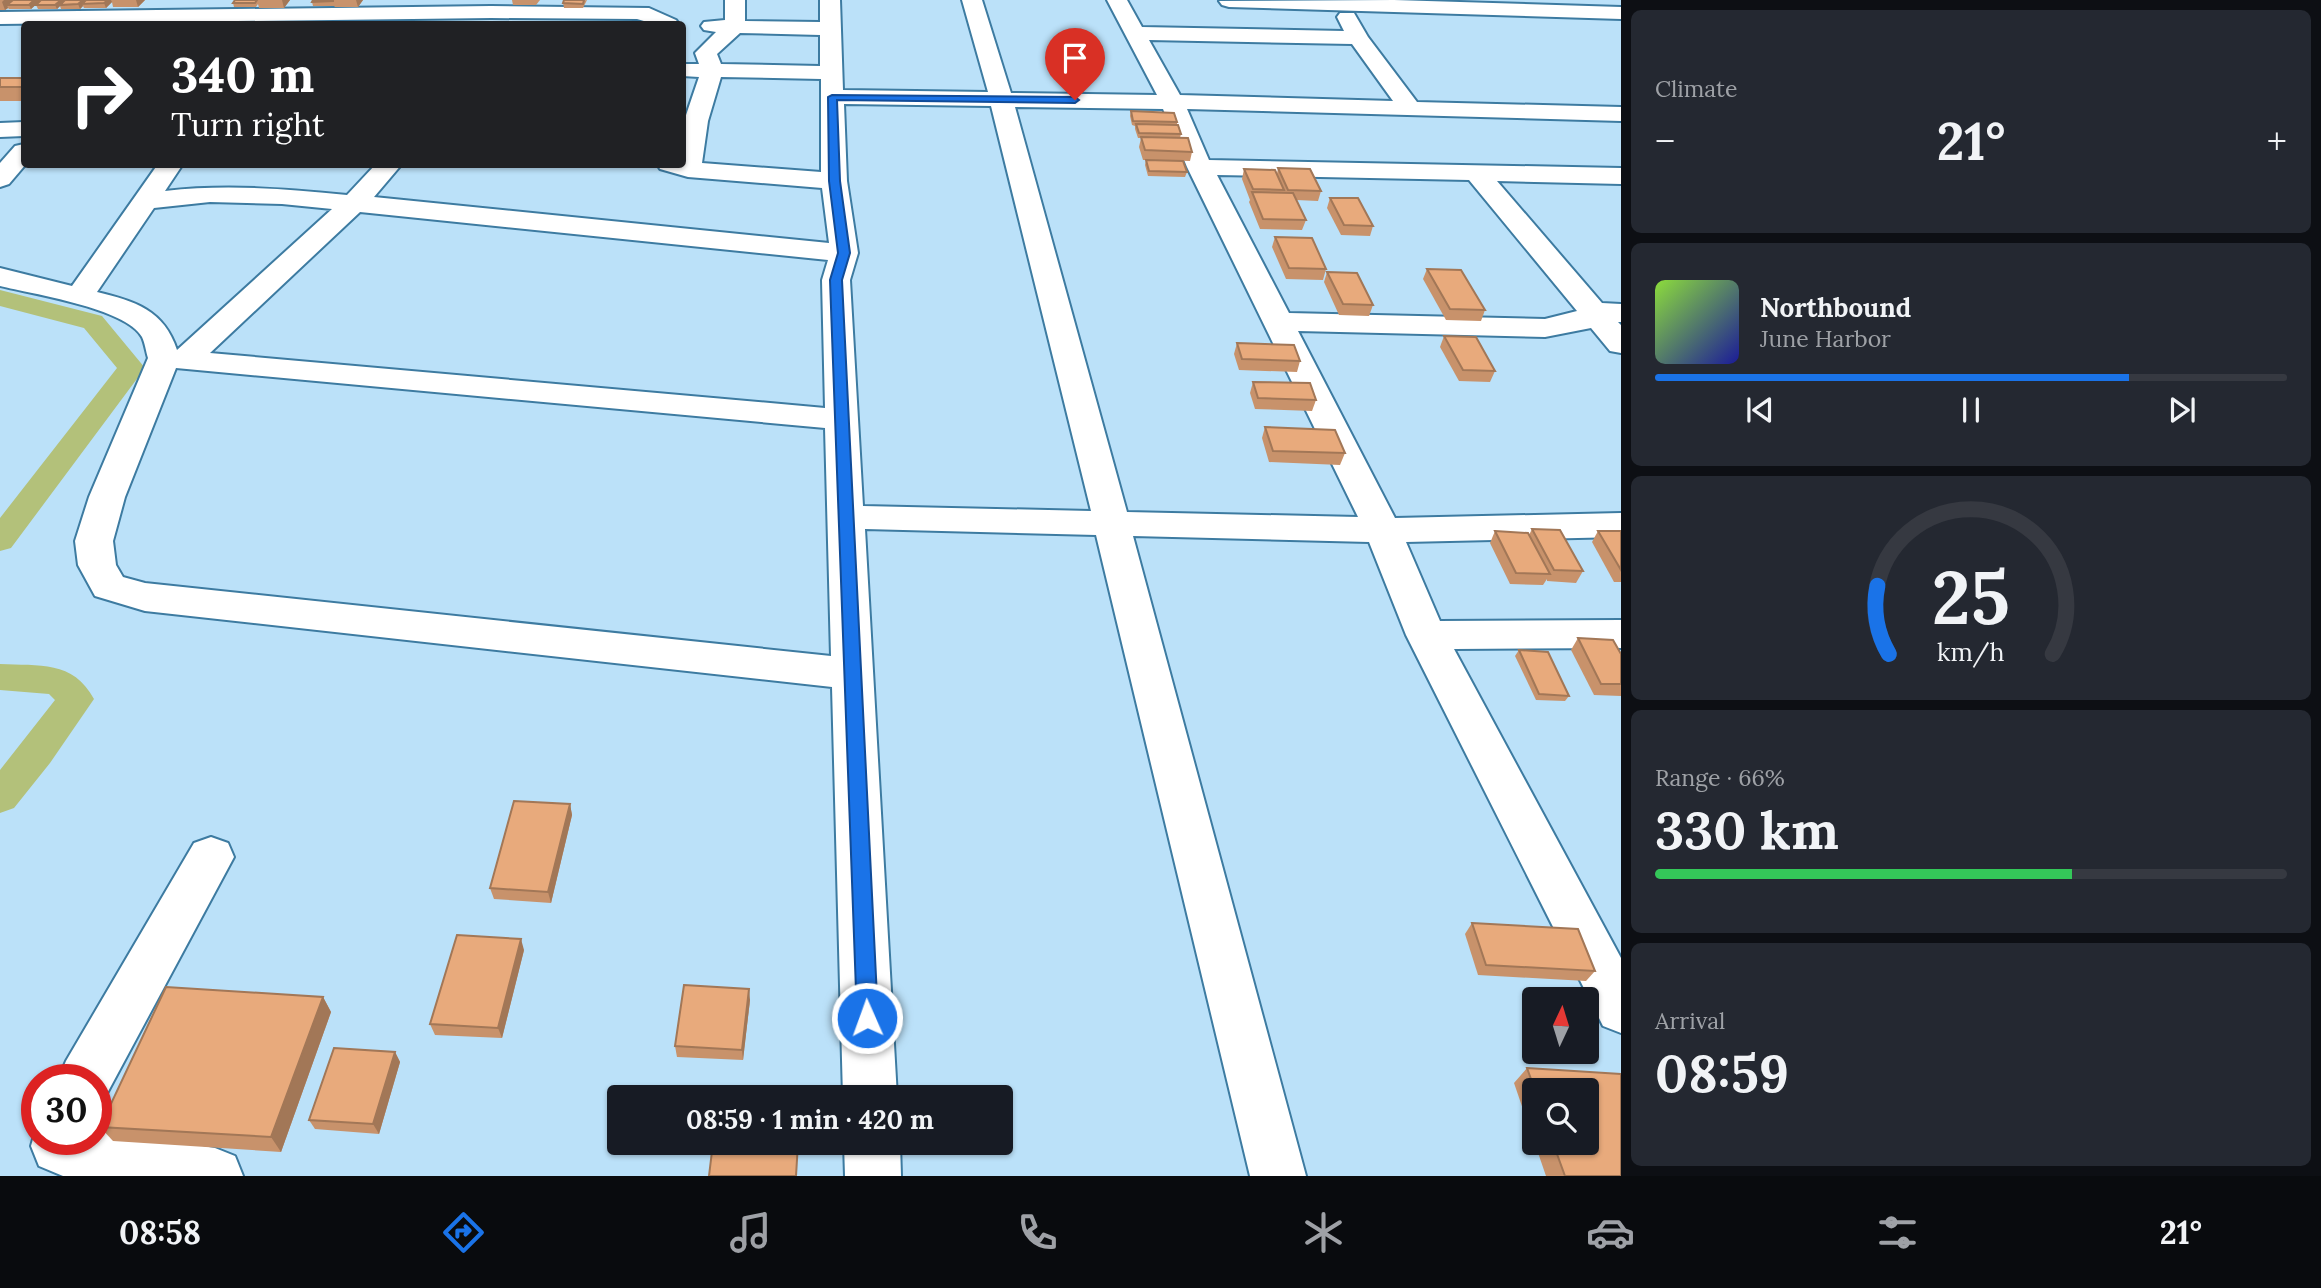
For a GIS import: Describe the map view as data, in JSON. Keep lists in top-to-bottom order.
{
  "north": "top",
  "page": {
    "tile": [
      "Climate",
      ["Range · 66%", "330 km"],
      ["Arrival", "08:59"]
    ],
    "turn": ["340 m", "Turn right"],
    "heat": ["−", "21°", "+"],
    "song": ["Northbound", "June Harbor"],
    "limit": "30",
    "trip": "08:59 · 1 min · 420 m",
    "tabs": ["08:58", "21°"],
    "gauge": ["25", "km/h"]
  }
}
